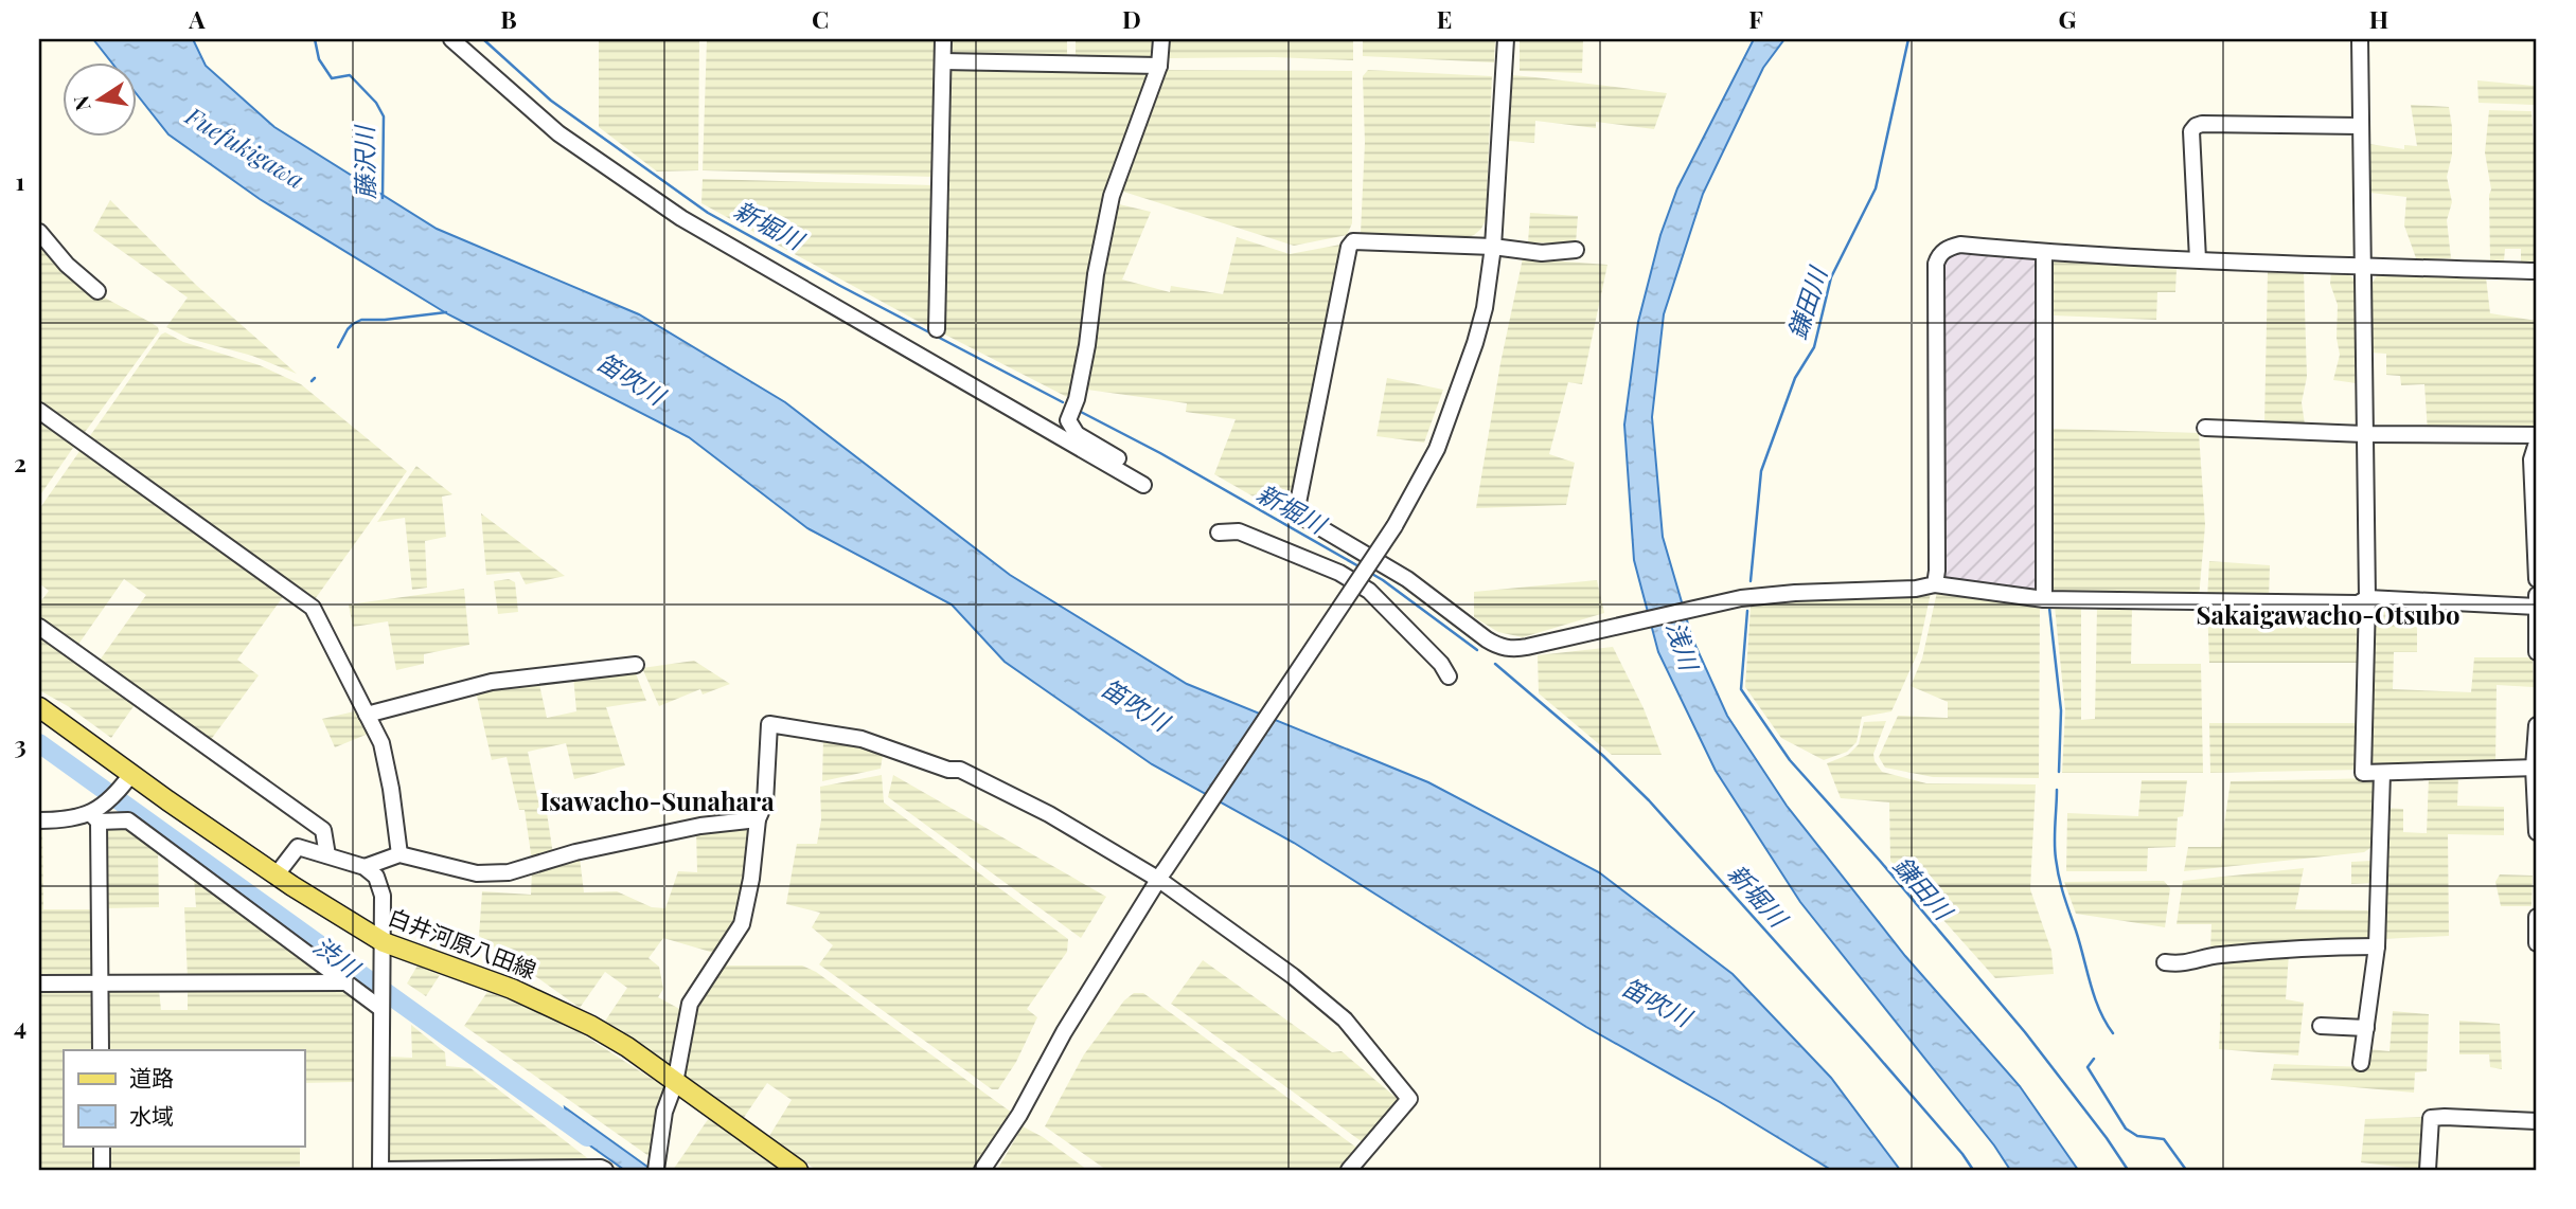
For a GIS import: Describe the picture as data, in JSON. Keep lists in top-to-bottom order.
{
  "streets": {
    "main road": ["白井河原八田線"]
  },
  "districts": ["Sakaigawacho-Otsubo", "Isawacho-Sunahara"],
  "water": [
    "Fuefukigawa",
    "藤沢川",
    "新堀川",
    "鎌田川",
    "笛吹川",
    "浅川",
    "渋川"
  ],
  "legend": ["道路", "水域"],
  "north": "left",
  "grid": {
    "columns": [
      "A",
      "B",
      "C",
      "D",
      "E",
      "F",
      "G",
      "H"
    ],
    "rows": [
      "1",
      "2",
      "3",
      "4"
    ]
  }
}
